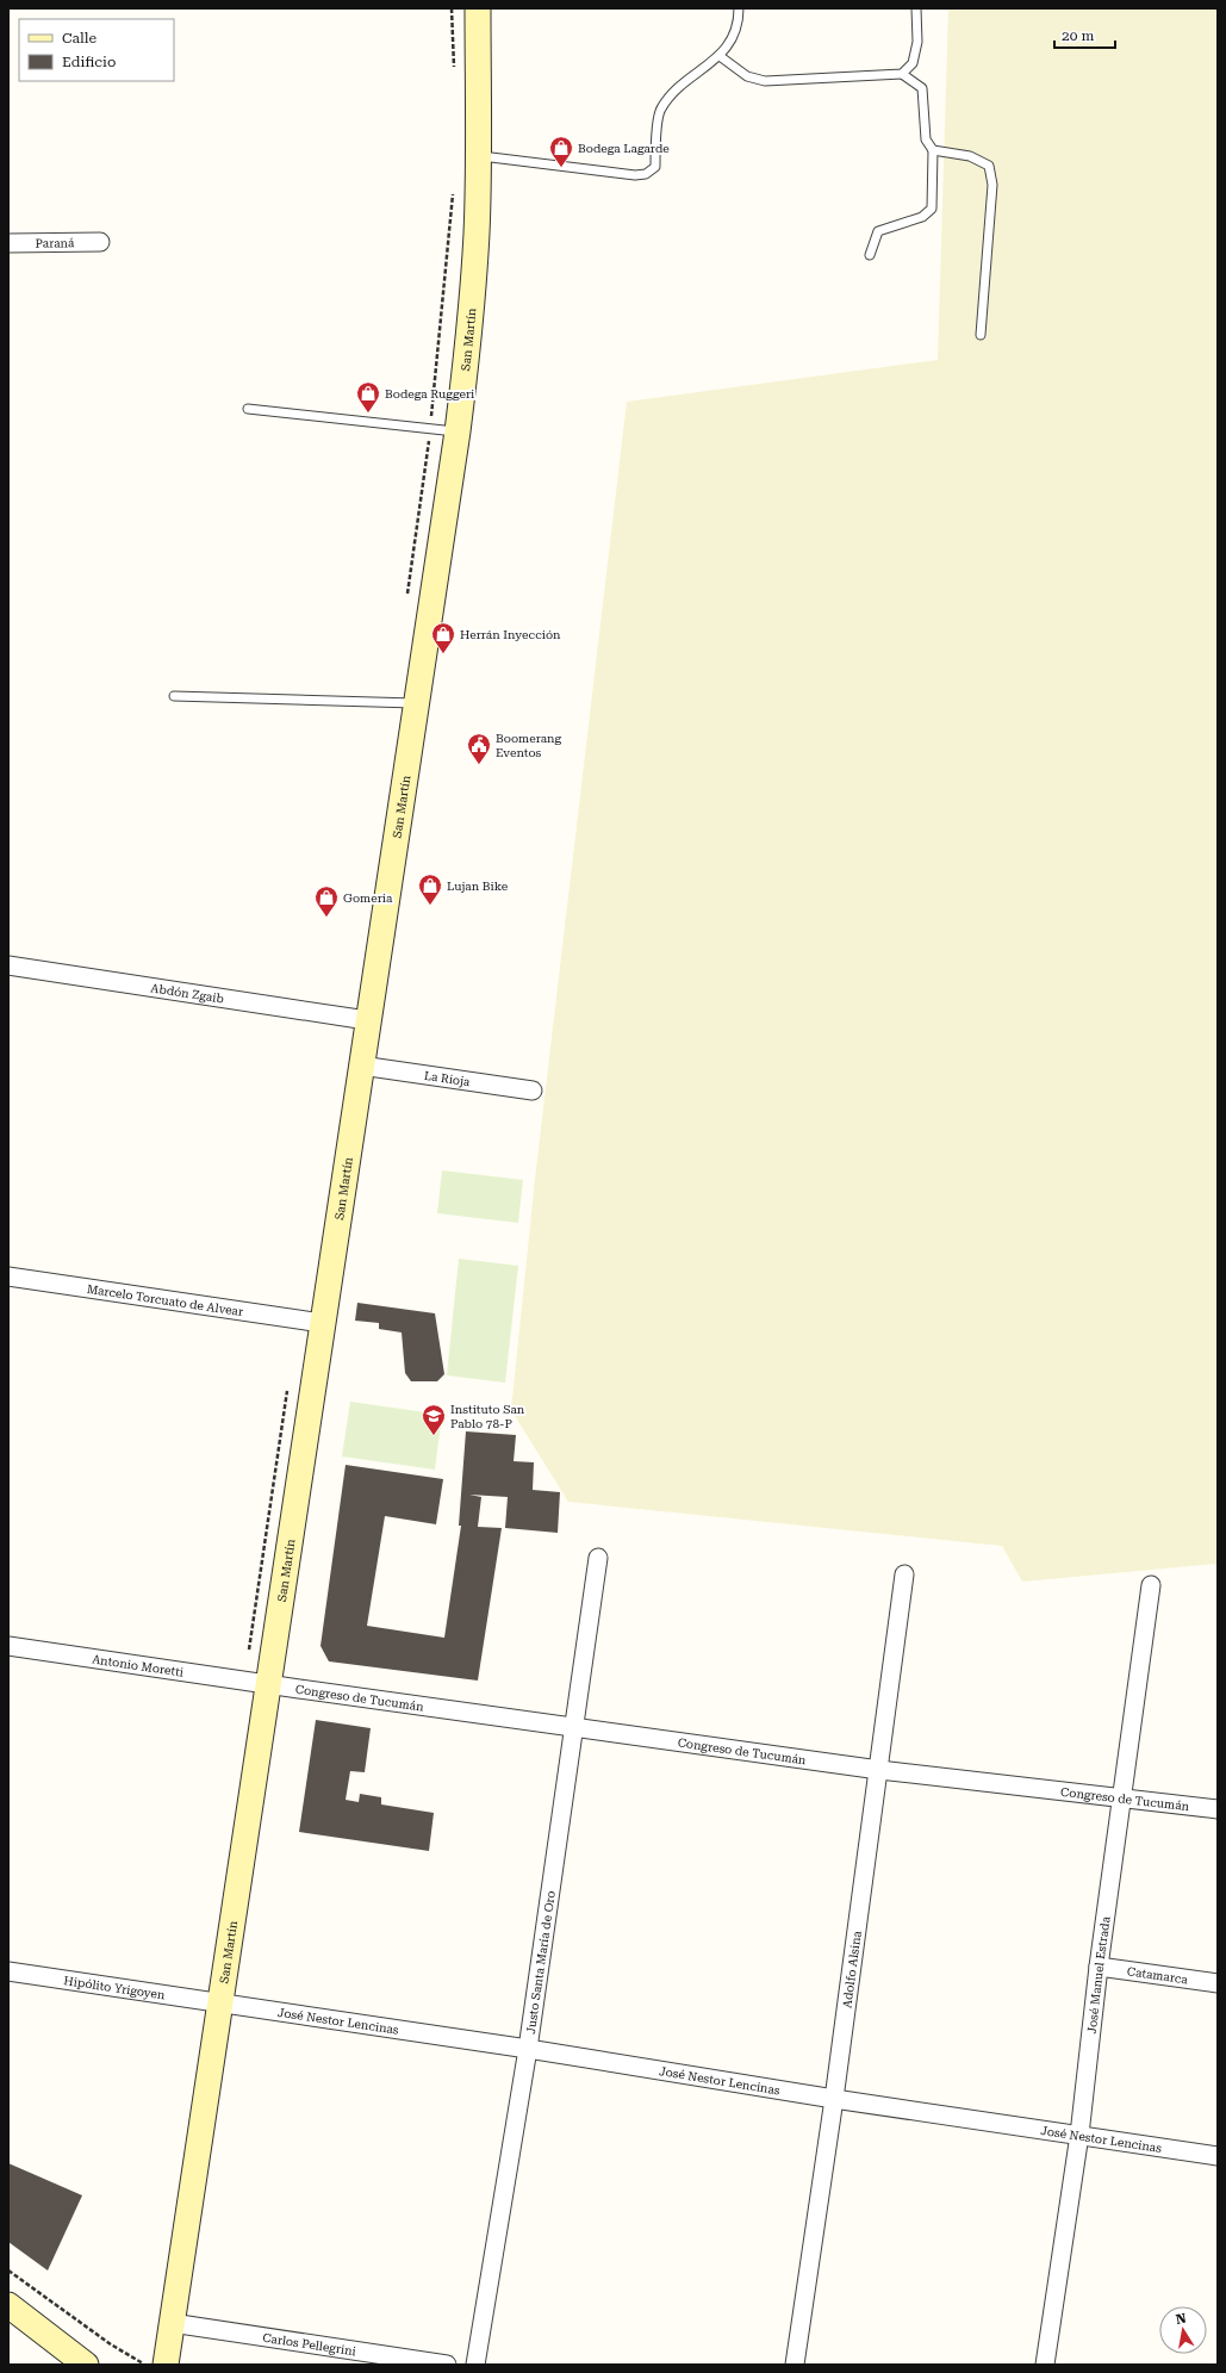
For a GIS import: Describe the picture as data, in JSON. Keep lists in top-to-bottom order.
{
  "streets": {
    "main road": ["San Martín"],
    "street": [
      "Paraná",
      "Abdón Zgaib",
      "La Rioja",
      "Marcelo Torcuato de Alvear",
      "Antonio Moretti",
      "Congreso de Tucumán",
      "Justo Santa María de Oro",
      "Adolfo Alsina",
      "José Manuel Estrada",
      "Catamarca",
      "Hipólito Yrigoyen",
      "José Nestor Lencinas",
      "Carlos Pellegrini"
    ]
  },
  "crossings": [
    ["San Martín", "Abdón Zgaib"],
    ["San Martín", "La Rioja"],
    ["San Martín", "Marcelo Torcuato de Alvear"],
    ["San Martín", "Antonio Moretti"],
    ["San Martín", "Congreso de Tucumán"],
    ["San Martín", "Hipólito Yrigoyen"],
    ["San Martín", "José Nestor Lencinas"],
    ["San Martín", "Carlos Pellegrini"],
    ["Antonio Moretti", "Congreso de Tucumán"],
    ["Congreso de Tucumán", "Justo Santa María de Oro"],
    ["Congreso de Tucumán", "Adolfo Alsina"],
    ["Congreso de Tucumán", "José Manuel Estrada"],
    ["Justo Santa María de Oro", "José Nestor Lencinas"],
    ["Adolfo Alsina", "José Nestor Lencinas"],
    ["José Manuel Estrada", "Catamarca"],
    ["José Manuel Estrada", "José Nestor Lencinas"],
    ["Hipólito Yrigoyen", "José Nestor Lencinas"]
  ],
  "places": {
    "shop": [
      "Bodega Lagarde",
      "Bodega Ruggeri",
      "Herrán Inyección",
      "Lujan Bike",
      "Gomeria"
    ],
    "public building": ["Boomerang Eventos"],
    "school or university": ["Instituto San Pablo 78-P"]
  },
  "legend": ["Calle", "Edificio"],
  "scale_bar": "20 m",
  "north": "top"
}
